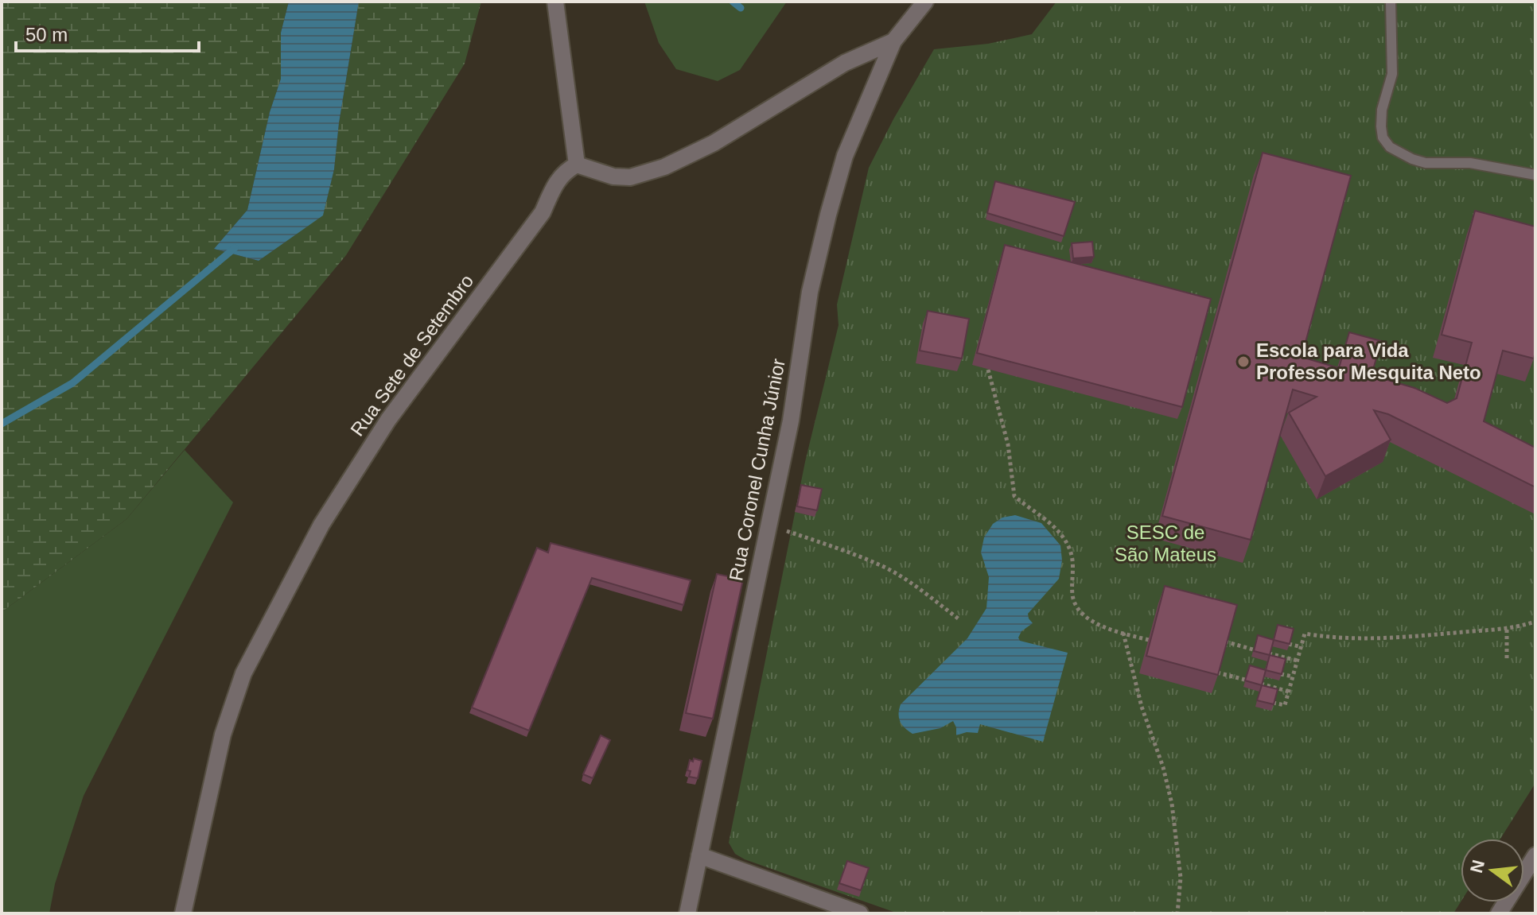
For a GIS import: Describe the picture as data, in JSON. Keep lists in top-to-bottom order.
{
  "streets": {
    "street": ["Rua Sete de Setembro", "Rua Coronel Cunha Júnior"]
  },
  "parks": ["SESC de São Mateus"],
  "places": ["Escola para Vida Professor Mesquita Neto"],
  "scale_bar": "50 m",
  "north": "left"
}
